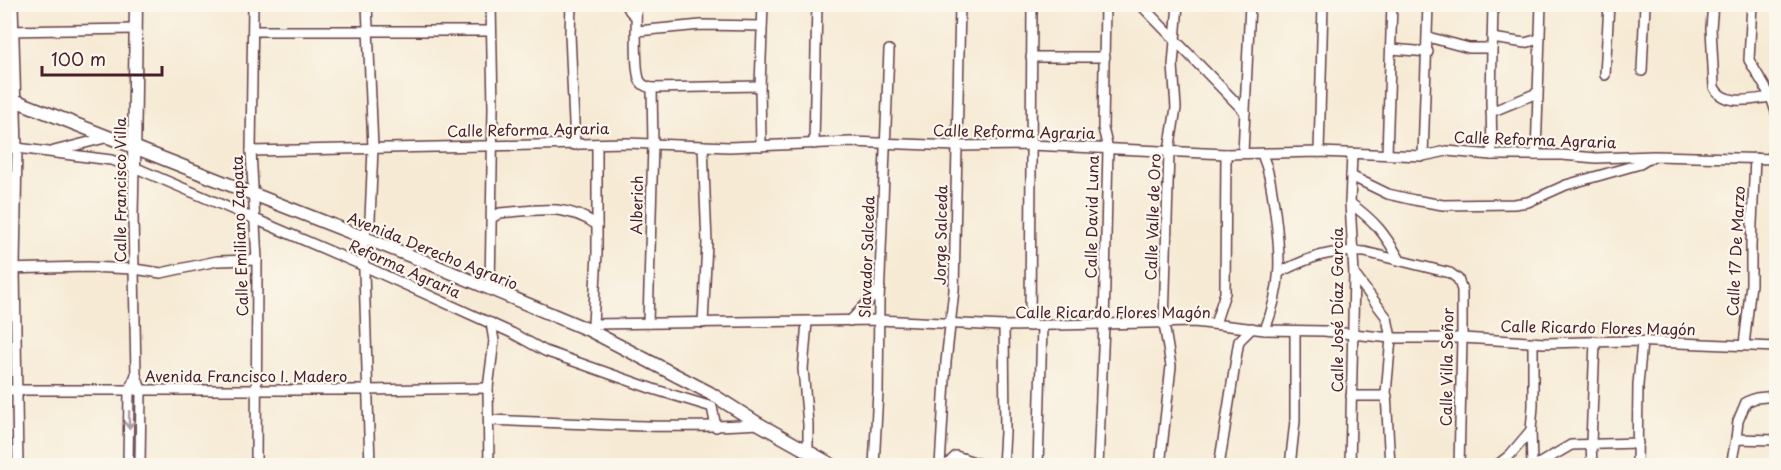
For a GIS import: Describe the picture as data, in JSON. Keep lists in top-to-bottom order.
{
  "streets": {
    "street": [
      "Calle Reforma Agraria",
      "Calle Francisco Villa",
      "Alberich",
      "Calle David Luna",
      "Calle Valle de Oro",
      "Jorge Salceda",
      "Calle Emiliano Zapata",
      "Avenida Derecho Agrario",
      "Calle 17 De Marzo",
      "Slavador Salceda",
      "Reforma Agraria",
      "Calle José Díaz García",
      "Calle Ricardo Flores Magón",
      "Calle Villa Señor",
      "Avenida Francisco I. Madero"
    ]
  },
  "crossings": [
    ["Calle Reforma Agraria", "Alberich"],
    ["Calle Reforma Agraria", "Calle David Luna"],
    ["Calle Reforma Agraria", "Calle Valle de Oro"],
    ["Calle Reforma Agraria", "Jorge Salceda"],
    ["Calle Reforma Agraria", "Calle Emiliano Zapata"],
    ["Calle Reforma Agraria", "Calle 17 De Marzo"],
    ["Calle Reforma Agraria", "Slavador Salceda"],
    ["Calle Reforma Agraria", "Calle José Díaz García"],
    ["Calle Francisco Villa", "Avenida Derecho Agrario"],
    ["Calle Francisco Villa", "Reforma Agraria"],
    ["Calle Francisco Villa", "Avenida Francisco I. Madero"],
    ["Alberich", "Calle Ricardo Flores Magón"],
    ["Calle David Luna", "Calle Ricardo Flores Magón"],
    ["Calle Valle de Oro", "Calle Ricardo Flores Magón"],
    ["Jorge Salceda", "Calle Ricardo Flores Magón"],
    ["Calle Emiliano Zapata", "Avenida Derecho Agrario"],
    ["Calle Emiliano Zapata", "Reforma Agraria"],
    ["Calle Emiliano Zapata", "Avenida Francisco I. Madero"],
    ["Avenida Derecho Agrario", "Calle Ricardo Flores Magón"],
    ["Calle 17 De Marzo", "Calle Ricardo Flores Magón"],
    ["Slavador Salceda", "Calle Ricardo Flores Magón"],
    ["Calle José Díaz García", "Calle Ricardo Flores Magón"],
    ["Calle Ricardo Flores Magón", "Calle Villa Señor"]
  ],
  "scale_bar": "100 m"
}
